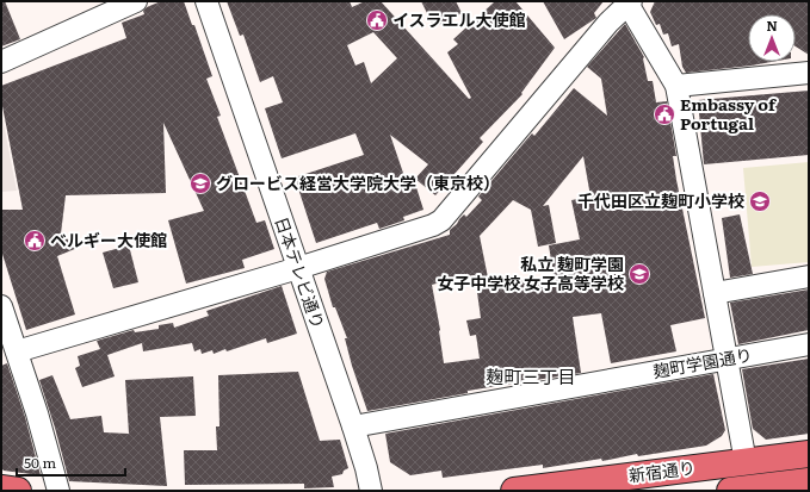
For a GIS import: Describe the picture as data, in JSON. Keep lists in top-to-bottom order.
{
  "streets": {
    "highway": ["新宿通り"],
    "street": ["日本テレビ通り", "麹町学園通り"]
  },
  "crossings": [
    ["日本テレビ通り", "麹町学園通り"]
  ],
  "districts": ["麹町三丁目"],
  "places": {
    "public building": ["イスラエル大使館", "Embassy of Portugal", "ベルギー大使館"],
    "school or university": ["グロービス経営大学院大学（東京校）", "千代田区立麹町小学校", "私立 麹町学園 女子中学校 女子高等学校"]
  },
  "scale_bar": "50 m",
  "north": "top"
}
